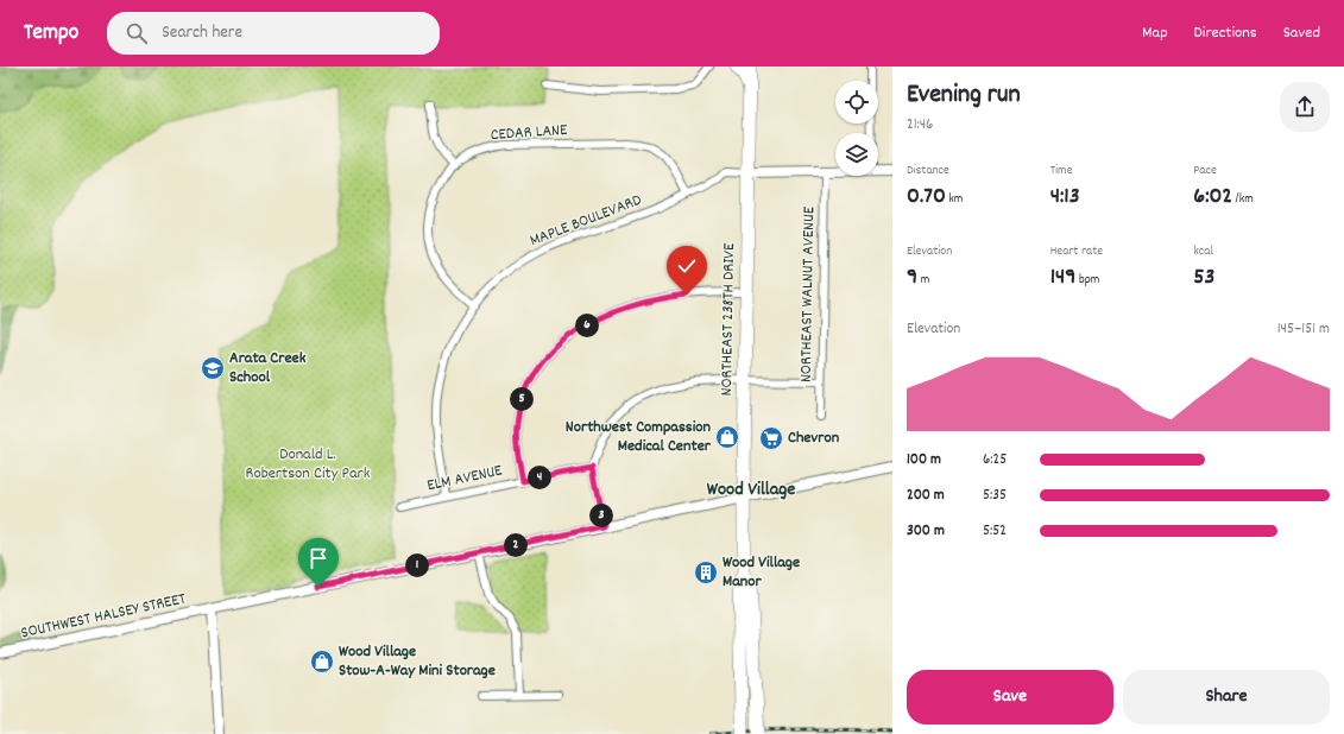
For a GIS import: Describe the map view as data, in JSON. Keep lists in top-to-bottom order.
{
  "streets": {
    "highway": ["NORTHEAST 238TH DRIVE"],
    "street": [
      "CEDAR LANE",
      "MAPLE BOULEVARD",
      "NORTHEAST WALNUT AVENUE",
      "ELM AVENUE",
      "SOUTHWEST HALSEY STREET"
    ]
  },
  "crossings": [
    ["CEDAR LANE", "MAPLE BOULEVARD"],
    ["MAPLE BOULEVARD", "NORTHEAST 238TH DRIVE"],
    ["MAPLE BOULEVARD", "ELM AVENUE"],
    ["NORTHEAST 238TH DRIVE", "SOUTHWEST HALSEY STREET"]
  ],
  "districts": ["Wood Village"],
  "parks": ["Donald L. Robertson City Park"],
  "places": {
    "school or university": ["Arata Creek School"],
    "shop": ["Northwest Compassion Medical Center", "Wood Village Stow-A-Way Mini Storage"],
    "supermarket": ["Chevron"],
    "building": ["Wood Village Manor"]
  },
  "page": {
    "header": "Tempo",
    "search": "Search here",
    "nav": ["Map", "Directions", "Saved"],
    "heading": ["Evening run", "21:46"],
    "stats": [
      ["Distance", "0.70 km"],
      ["Time", "4:13"],
      ["Pace", "6:02 /km"],
      ["Elevation", "9 m"],
      ["Heart rate", "149 bpm"],
      ["kcal", "53"]
    ],
    "chart": ["Elevation", "145–151 m"],
    "pins": [
      "6",
      "5",
      "4",
      "3",
      "2",
      "1"
    ],
    "list": [
      {
        "name": "100 m",
        "note": "6:25"
      },
      {
        "name": "200 m",
        "note": "5:35"
      },
      {
        "name": "300 m",
        "note": "5:52"
      }
    ],
    "buttons": ["Save", "Share"]
  }
}
